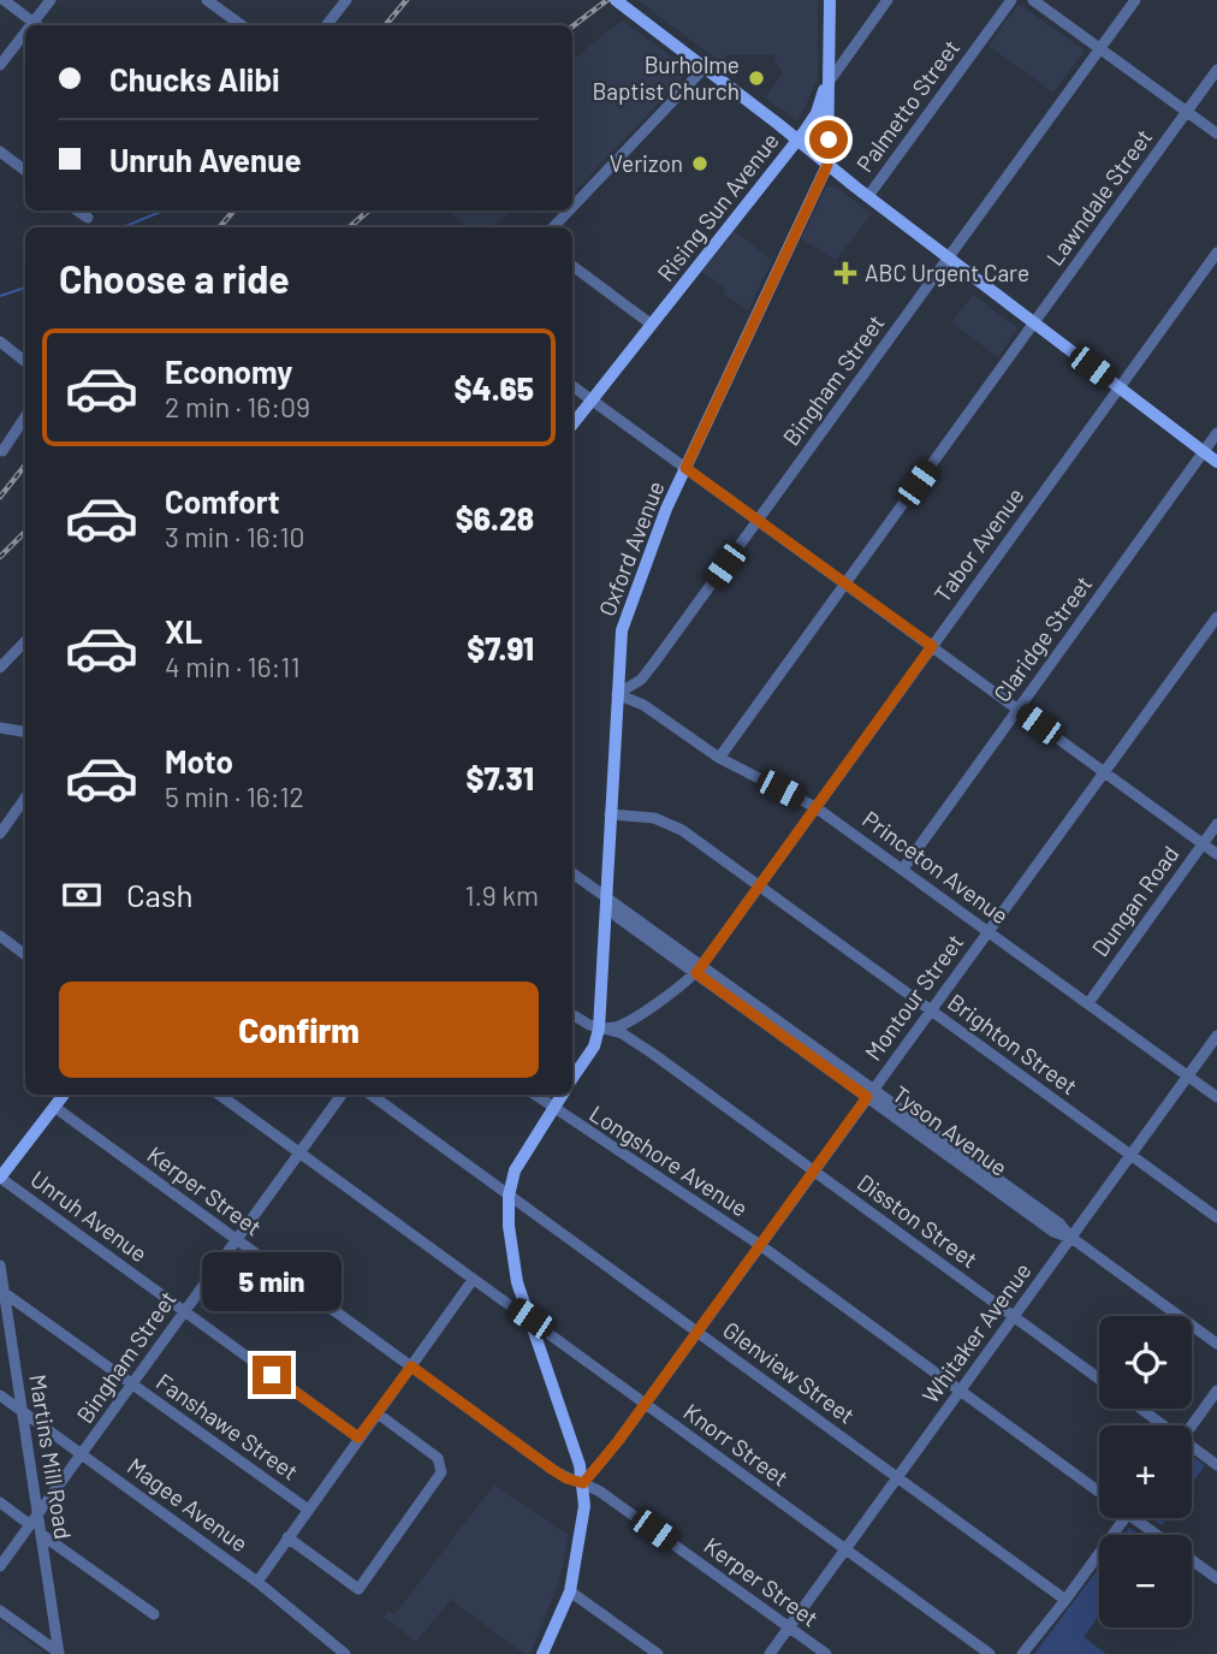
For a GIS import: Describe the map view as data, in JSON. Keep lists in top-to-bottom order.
{
  "streets": {
    "main road": ["Rising Sun Avenue", "Oxford Avenue"],
    "street": [
      "Palmetto Street",
      "Lawndale Street",
      "Bingham Street",
      "Tabor Avenue",
      "Claridge Street",
      "Princeton Avenue",
      "Dungan Road",
      "Montour Street",
      "Brighton Street",
      "Tyson Avenue",
      "Longshore Avenue",
      "Kerper Street",
      "Unruh Avenue",
      "Disston Street",
      "Whitaker Avenue",
      "Glenview Street",
      "Fanshawe Street",
      "Knorr Street",
      "Martins Mill Road",
      "Magee Avenue"
    ]
  },
  "crossings": [
    ["Lawndale Street", "Princeton Avenue"],
    ["Rising Sun Avenue", "Oxford Avenue"],
    ["Bingham Street", "Oxford Avenue"],
    ["Bingham Street", "Princeton Avenue"],
    ["Bingham Street", "Kerper Street"],
    ["Bingham Street", "Unruh Avenue"],
    ["Bingham Street", "Fanshawe Street"],
    ["Bingham Street", "Knorr Street"],
    ["Bingham Street", "Martins Mill Road"],
    ["Bingham Street", "Magee Avenue"],
    ["Tabor Avenue", "Oxford Avenue"],
    ["Tabor Avenue", "Princeton Avenue"],
    ["Tabor Avenue", "Brighton Street"],
    ["Tabor Avenue", "Tyson Avenue"],
    ["Tabor Avenue", "Disston Street"],
    ["Oxford Avenue", "Princeton Avenue"],
    ["Oxford Avenue", "Montour Street"],
    ["Oxford Avenue", "Brighton Street"],
    ["Oxford Avenue", "Tyson Avenue"],
    ["Oxford Avenue", "Longshore Avenue"],
    ["Oxford Avenue", "Kerper Street"],
    ["Oxford Avenue", "Disston Street"],
    ["Oxford Avenue", "Glenview Street"],
    ["Oxford Avenue", "Knorr Street"],
    ["Claridge Street", "Princeton Avenue"],
    ["Princeton Avenue", "Dungan Road"],
    ["Princeton Avenue", "Montour Street"],
    ["Princeton Avenue", "Whitaker Avenue"],
    ["Montour Street", "Brighton Street"],
    ["Montour Street", "Tyson Avenue"],
    ["Montour Street", "Longshore Avenue"],
    ["Montour Street", "Kerper Street"],
    ["Montour Street", "Disston Street"],
    ["Montour Street", "Glenview Street"],
    ["Montour Street", "Knorr Street"],
    ["Brighton Street", "Whitaker Avenue"],
    ["Tyson Avenue", "Whitaker Avenue"],
    ["Longshore Avenue", "Whitaker Avenue"],
    ["Kerper Street", "Whitaker Avenue"],
    ["Disston Street", "Whitaker Avenue"],
    ["Whitaker Avenue", "Glenview Street"],
    ["Whitaker Avenue", "Knorr Street"],
    ["Fanshawe Street", "Martins Mill Road"],
    ["Martins Mill Road", "Magee Avenue"]
  ],
  "places": {
    "other": ["Burholme Baptist Church", "Verizon"],
    "health": ["ABC Urgent Care"]
  },
  "page": {
    "banner": ["Chucks Alibi", "Unruh Avenue"],
    "heading": "Choose a ride",
    "list": [
      {
        "name": "Economy",
        "note": "2 min · 16:09",
        "value": "$4.65"
      },
      {
        "name": "Comfort",
        "note": "3 min · 16:10",
        "value": "$6.28"
      },
      {
        "name": "XL",
        "note": "4 min · 16:11",
        "value": "$7.91"
      },
      {
        "name": "Moto",
        "note": "5 min · 16:12",
        "value": "$7.31"
      }
    ],
    "pay": ["Cash", "1.9 km"],
    "buttons": "Confirm",
    "bubble": "5 min",
    "map_buttons": ["+", "−"]
  }
}
